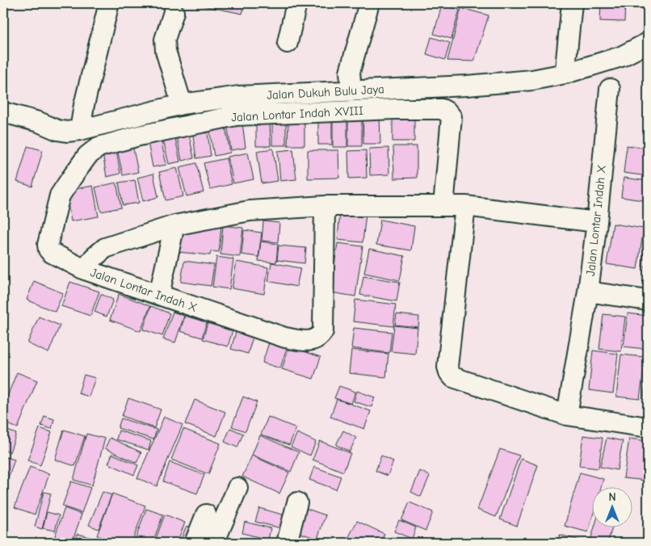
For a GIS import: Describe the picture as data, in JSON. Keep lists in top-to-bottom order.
{
  "streets": {
    "street": ["Jalan Dukuh Bulu Jaya", "Jalan Lontar Indah XVIII", "Jalan Lontar Indah X"]
  },
  "crossings": [
    ["Jalan Lontar Indah XVIII", "Jalan Lontar Indah X"]
  ],
  "north": "top"
}
